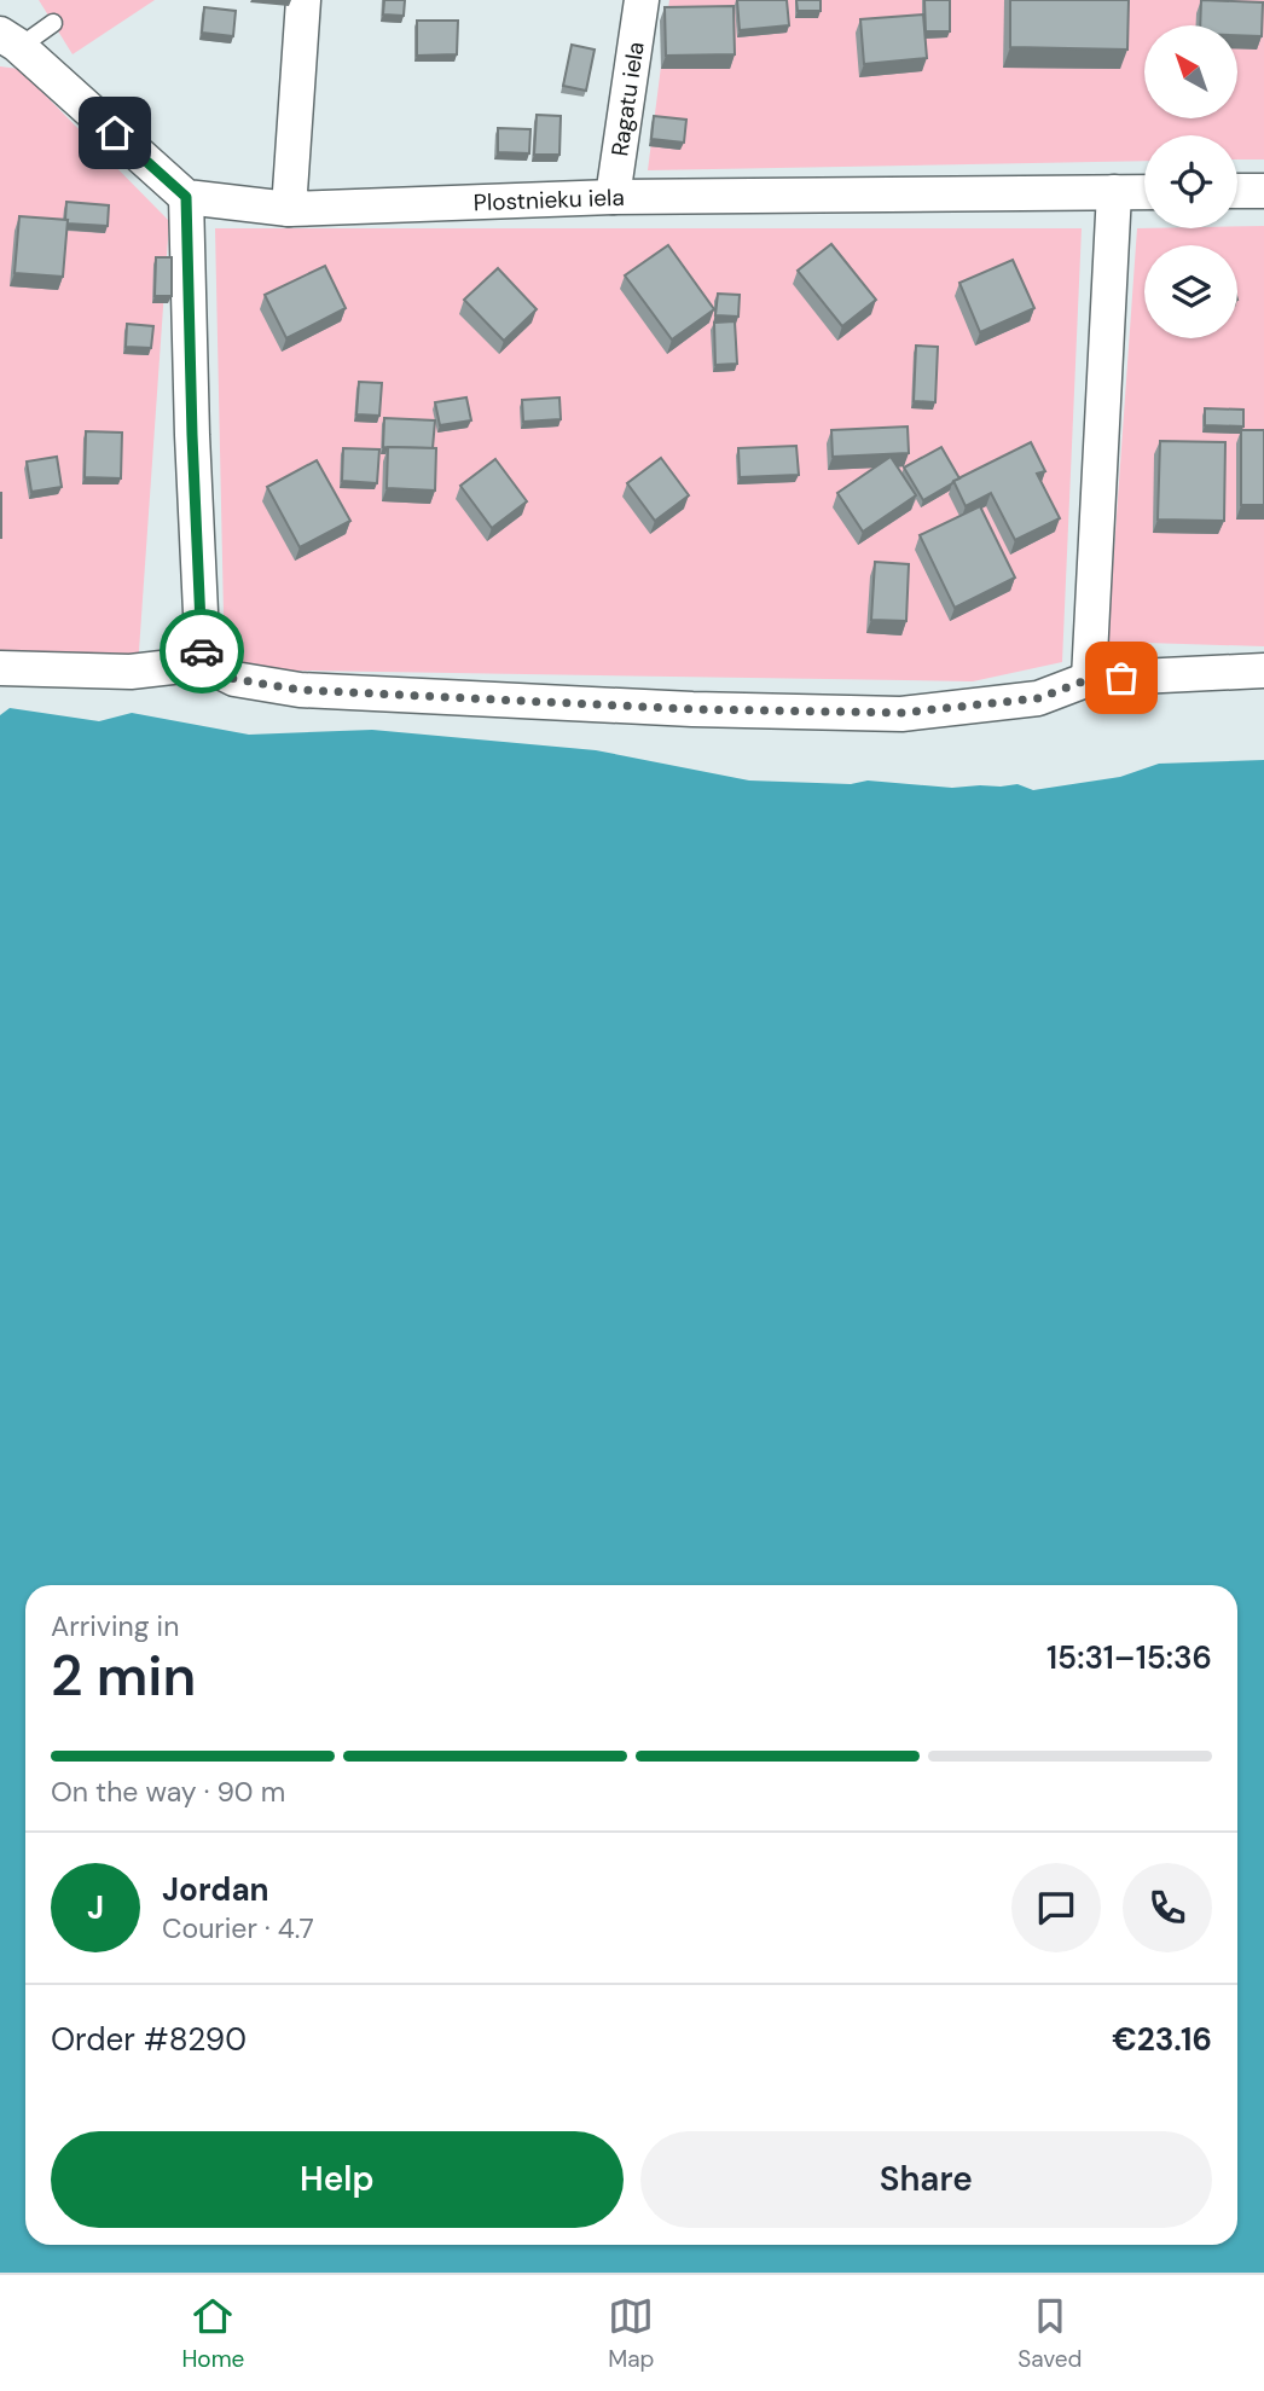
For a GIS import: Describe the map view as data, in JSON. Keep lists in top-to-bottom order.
{
  "streets": {
    "street": ["Ragatu iela", "Plostnieku iela"]
  },
  "crossings": [
    ["Ragatu iela", "Plostnieku iela"]
  ],
  "north": "top left",
  "page": {
    "heading": ["2 min", "Arriving in", "15:31–15:36"],
    "panel": [
      "Jordan",
      "Courier · 4.7",
      "Order #8290",
      "€23.16"
    ],
    "bar": "On the way · 90 m",
    "round": "J",
    "buttons": ["Help", "Share"],
    "tabs": ["Home", "Map", "Saved"]
  }
}
